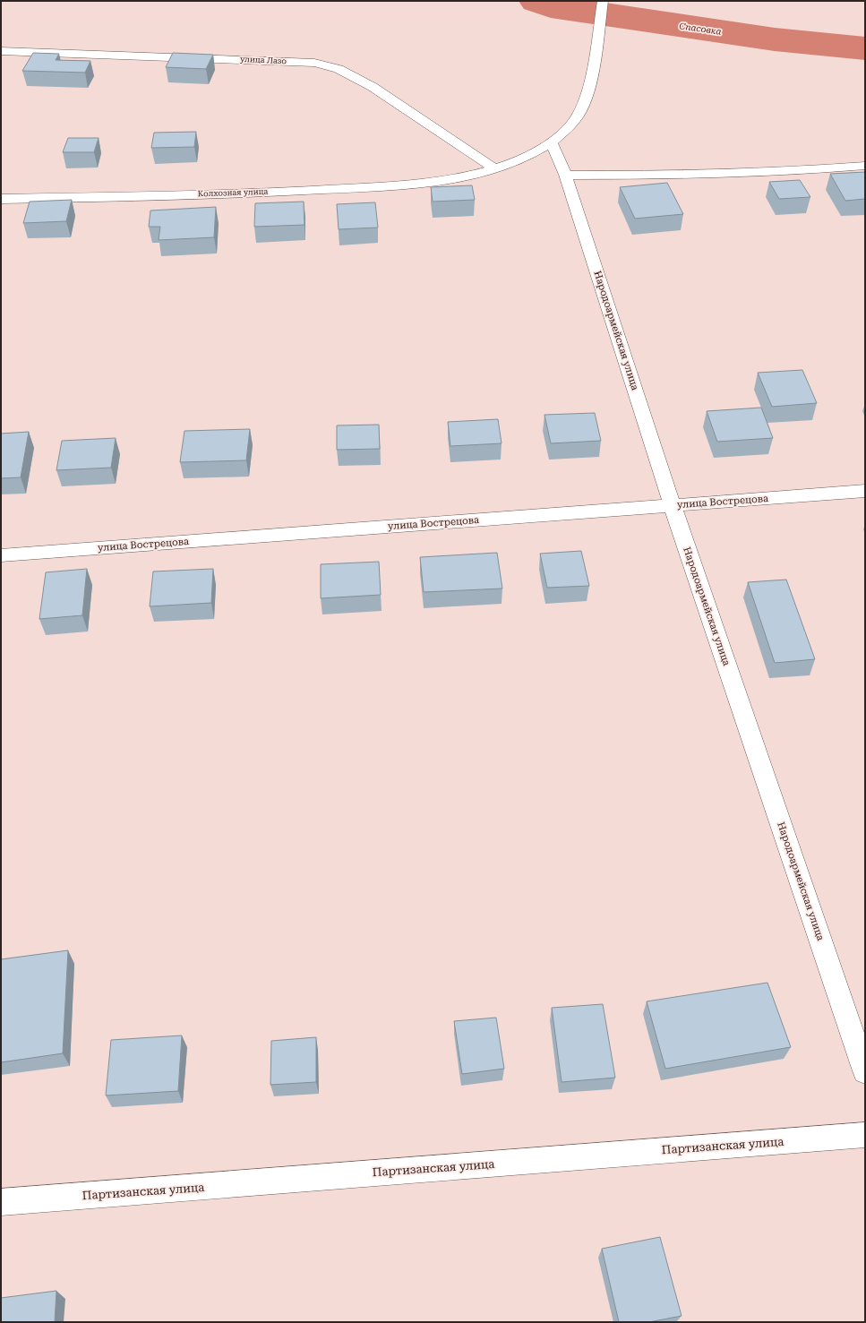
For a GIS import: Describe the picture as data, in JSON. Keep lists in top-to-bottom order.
{
  "streets": {
    "street": [
      "улица Лазо",
      "Колхозная улица",
      "Народоармейская улица",
      "улица Вострецова",
      "Партизанская улица"
    ]
  },
  "crossings": [
    ["улица Лазо", "Колхозная улица"],
    ["Колхозная улица", "Народоармейская улица"],
    ["Народоармейская улица", "улица Вострецова"]
  ],
  "water": ["Спасовка"]
}
